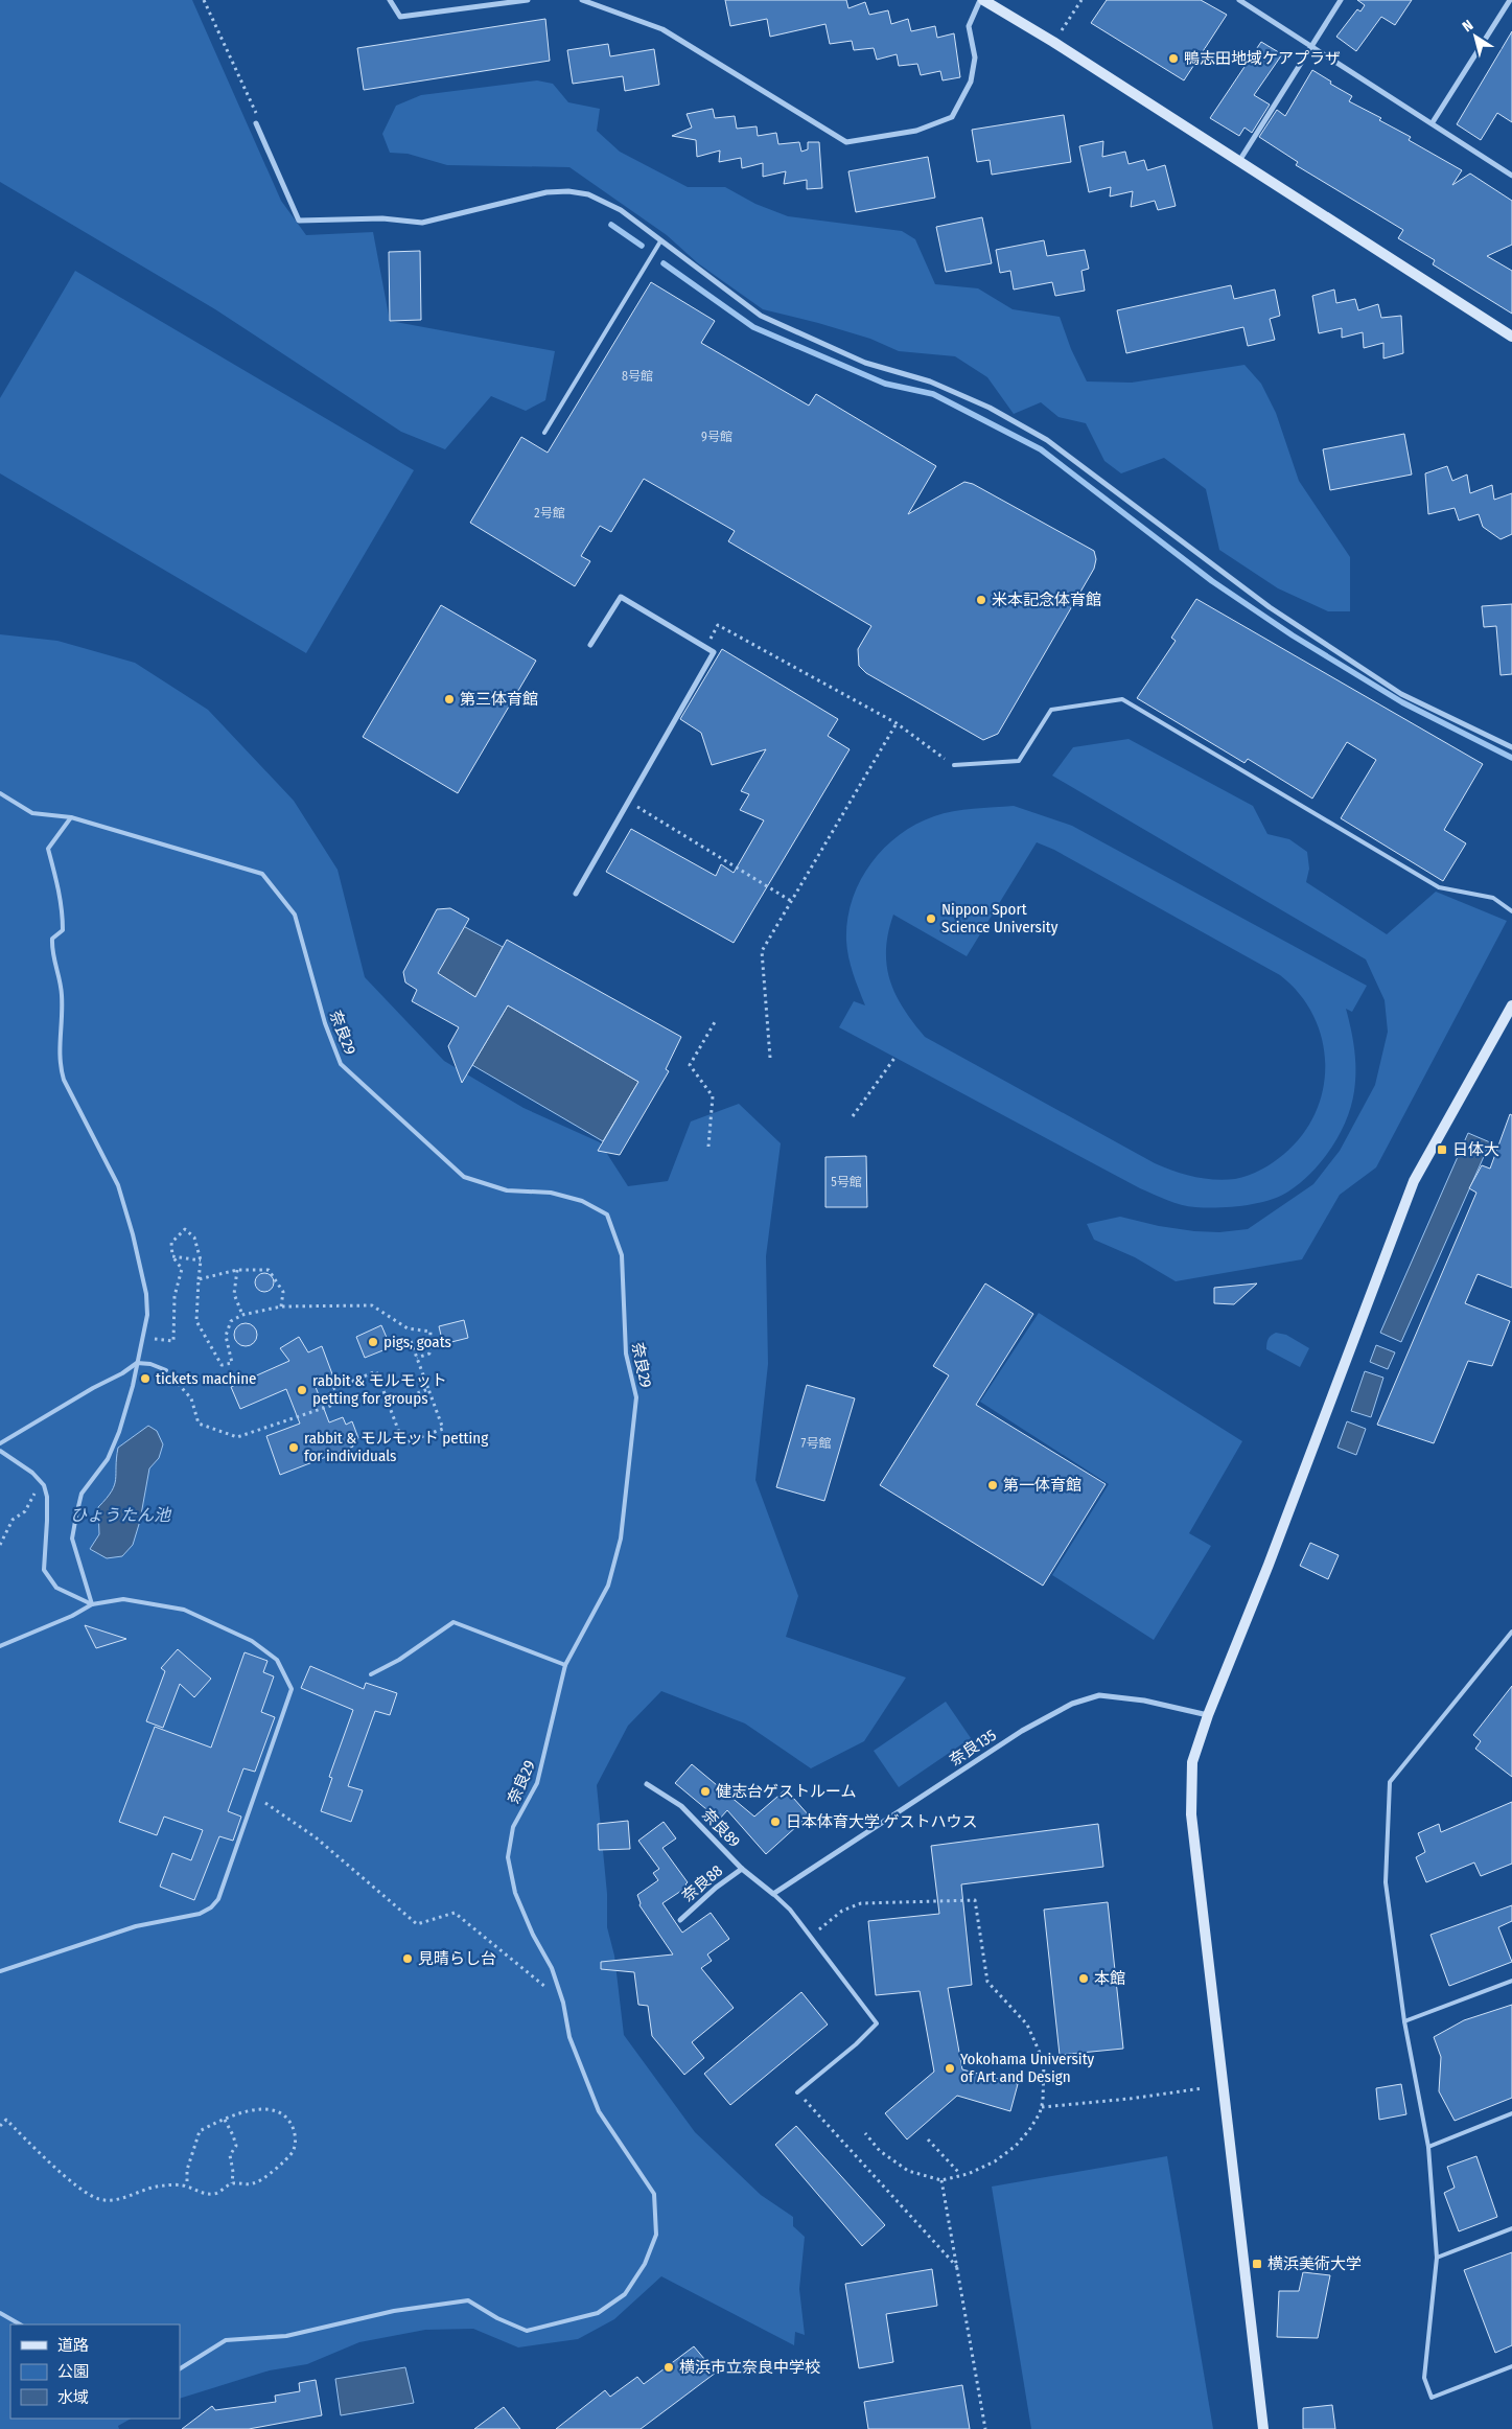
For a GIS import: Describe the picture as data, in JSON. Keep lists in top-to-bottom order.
{
  "streets": {
    "street": ["奈良135", "奈良89", "奈良88"],
    "lane": ["奈良29"]
  },
  "crossings": [
    ["奈良135", "奈良89"],
    ["奈良89", "奈良88"]
  ],
  "water": ["ひょうたん池"],
  "places": {
    "other": [
      "鴨志田地域ケアプラザ",
      "米本記念体育館",
      "第三体育館",
      "Nippon Sport Science University",
      "pigs, goats",
      "tickets machine",
      "rabbit & モルモット petting for groups",
      "rabbit & モルモット petting for individuals",
      "第一体育館",
      "健志台ゲストルーム",
      "日本体育大学 ゲストハウス",
      "見晴らし台",
      "本館",
      "Yokohama University of Art and Design",
      "横浜市立奈良中学校"
    ],
    "transit": ["日体大", "横浜美術大学"]
  },
  "house_numbers": [
    "8号館",
    "9号館",
    "2号館",
    "5号館",
    "7号館"
  ],
  "legend": ["道路", "公園", "水域"],
  "north": "top left"
}
